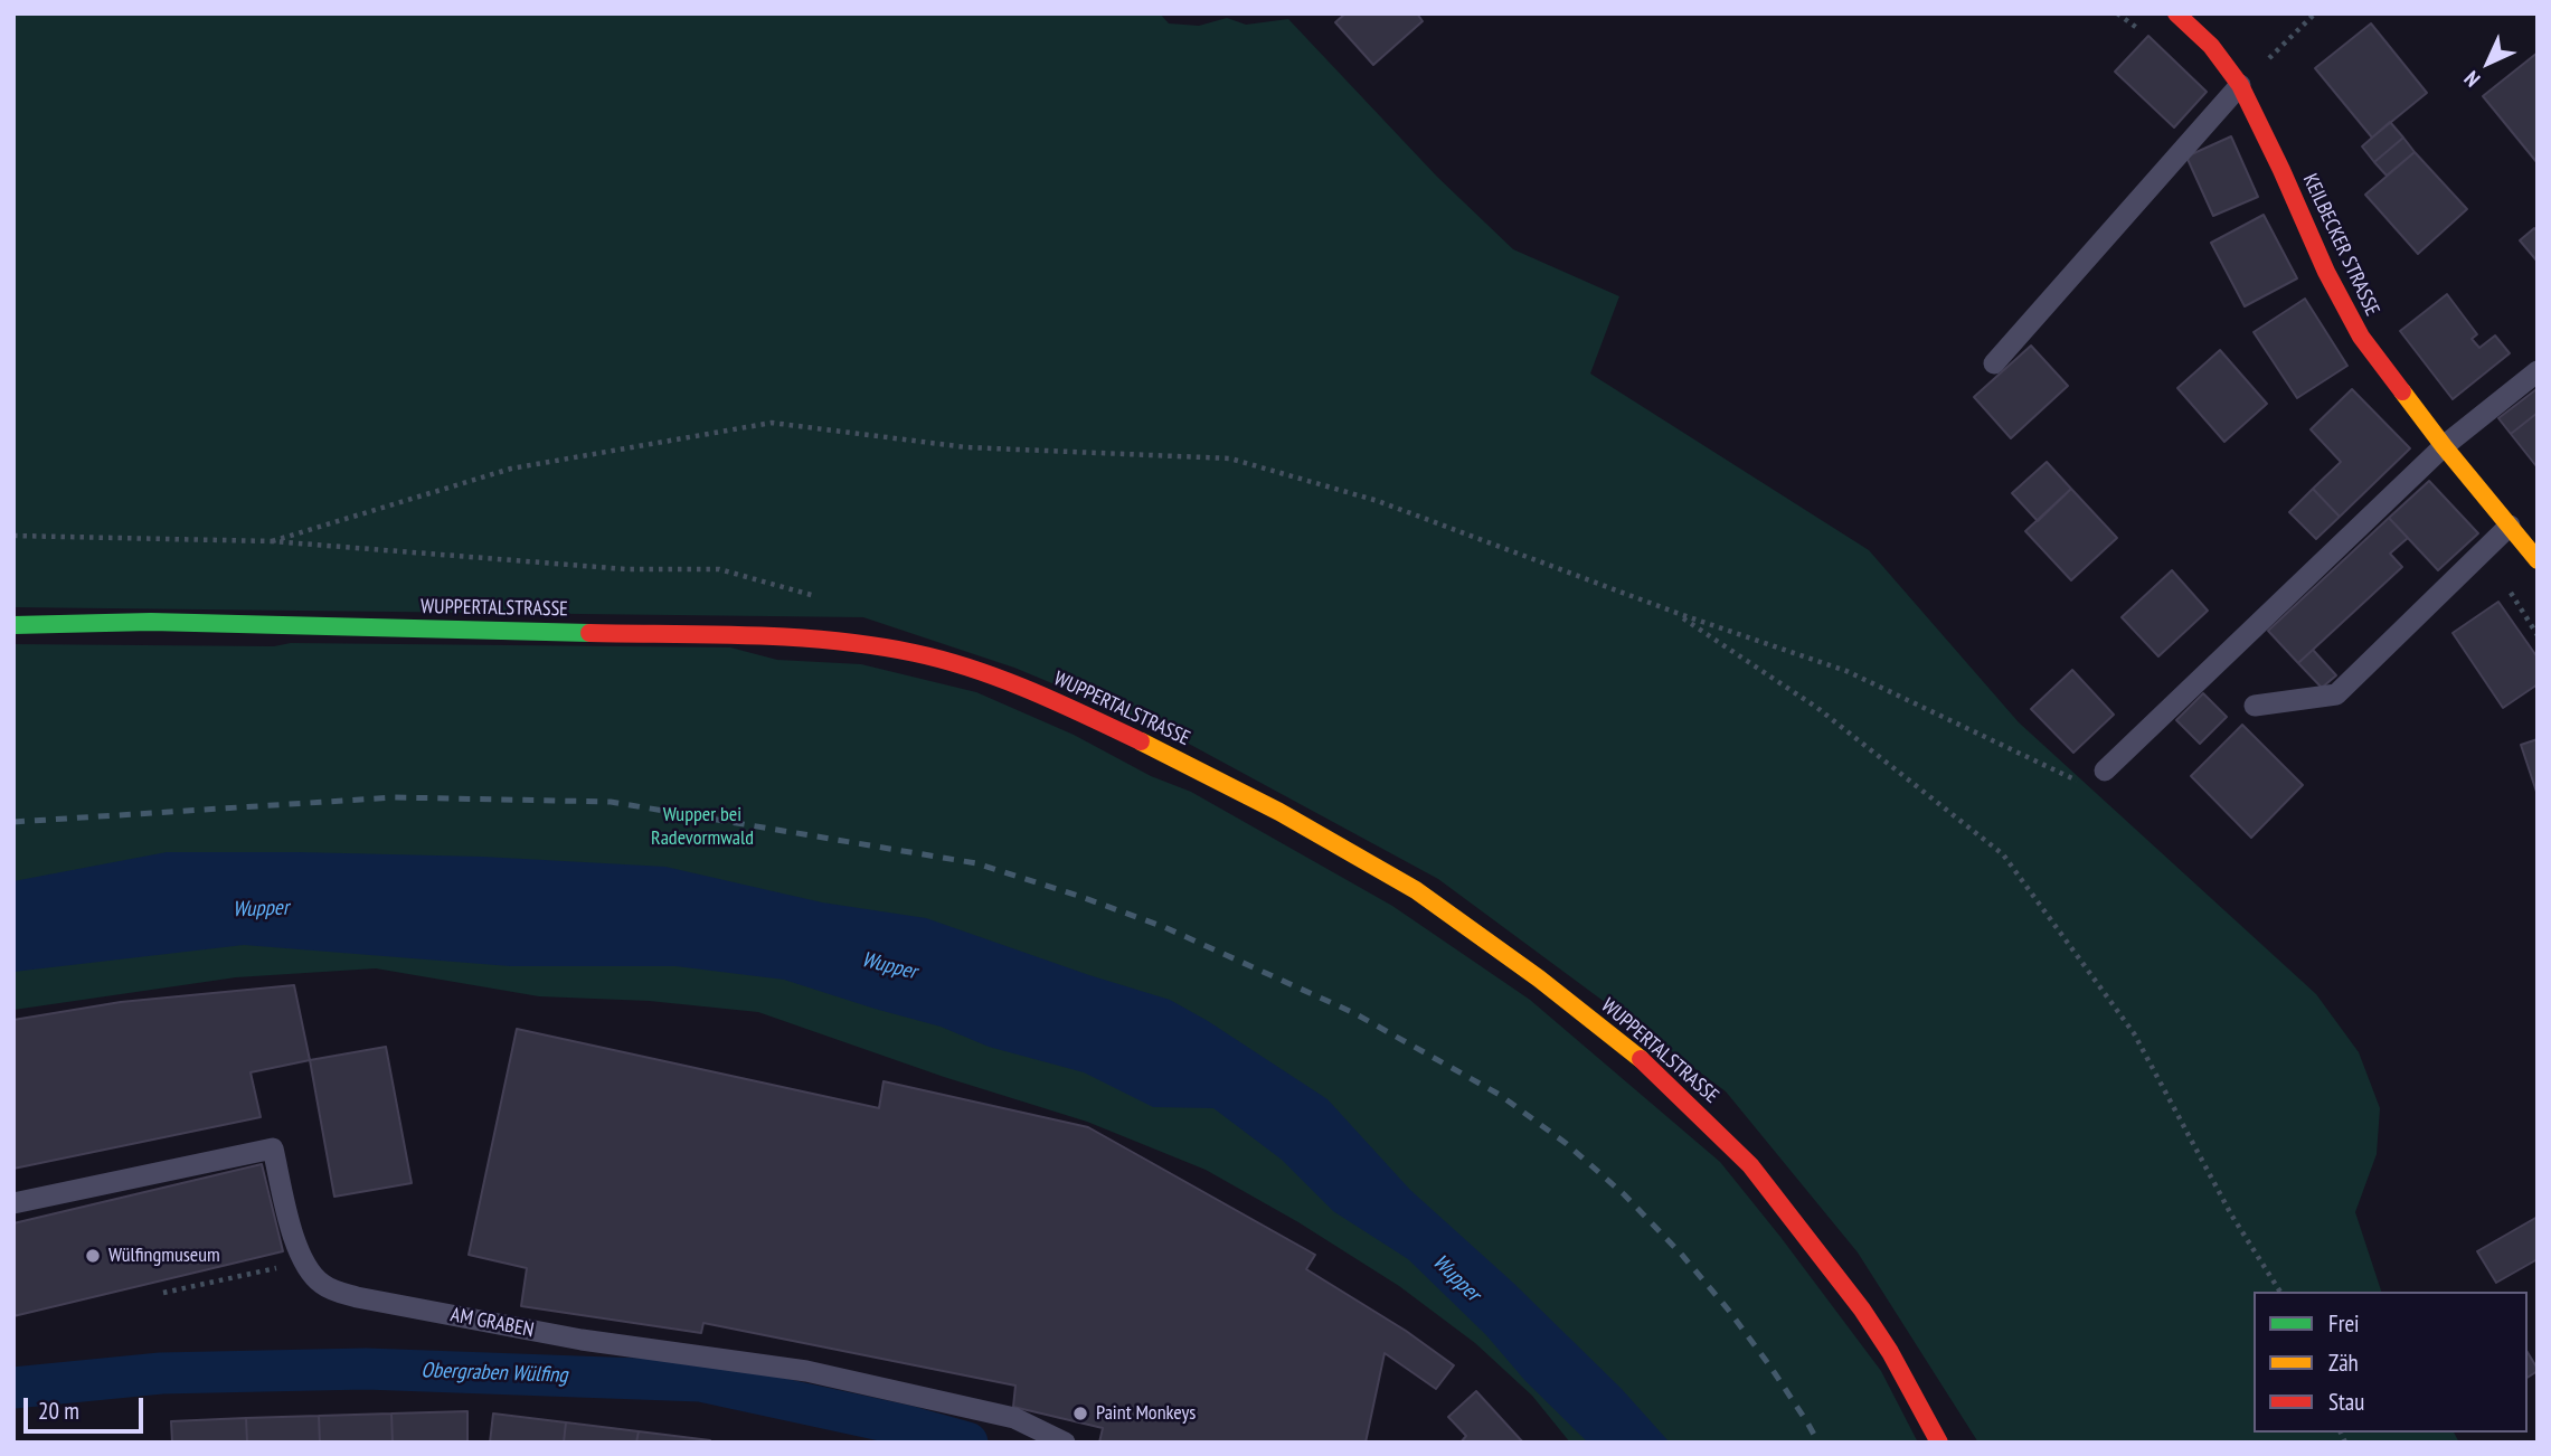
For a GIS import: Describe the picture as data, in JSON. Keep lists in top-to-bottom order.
{
  "streets": {
    "main road": ["KEILBECKER STRASSE", "WUPPERTALSTRASSE"],
    "lane": ["AM GRABEN"]
  },
  "water": ["Wupper", "Obergraben Wülfing"],
  "parks": ["Wupper bei Radevormwald"],
  "places": ["Wülfingmuseum", "Paint Monkeys"],
  "legend": ["Frei", "Zäh", "Stau"],
  "scale_bar": "20 m",
  "north": "bottom left"
}
